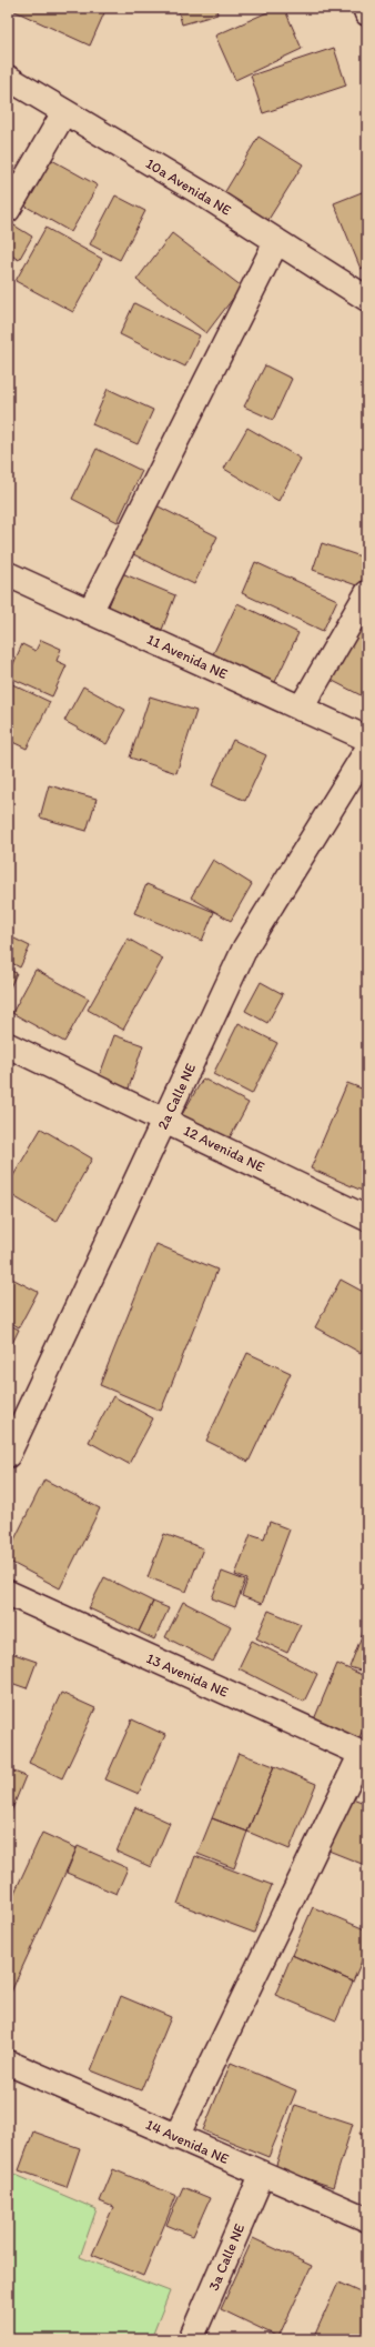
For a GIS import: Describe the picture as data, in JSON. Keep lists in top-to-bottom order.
{
  "streets": {
    "street": [
      "10a Avenida NE",
      "11 Avenida NE",
      "2a Calle NE",
      "12 Avenida NE",
      "13 Avenida NE",
      "14 Avenida NE",
      "3a Calle NE"
    ]
  },
  "crossings": [
    ["2a Calle NE", "12 Avenida NE"],
    ["14 Avenida NE", "3a Calle NE"]
  ]
}
